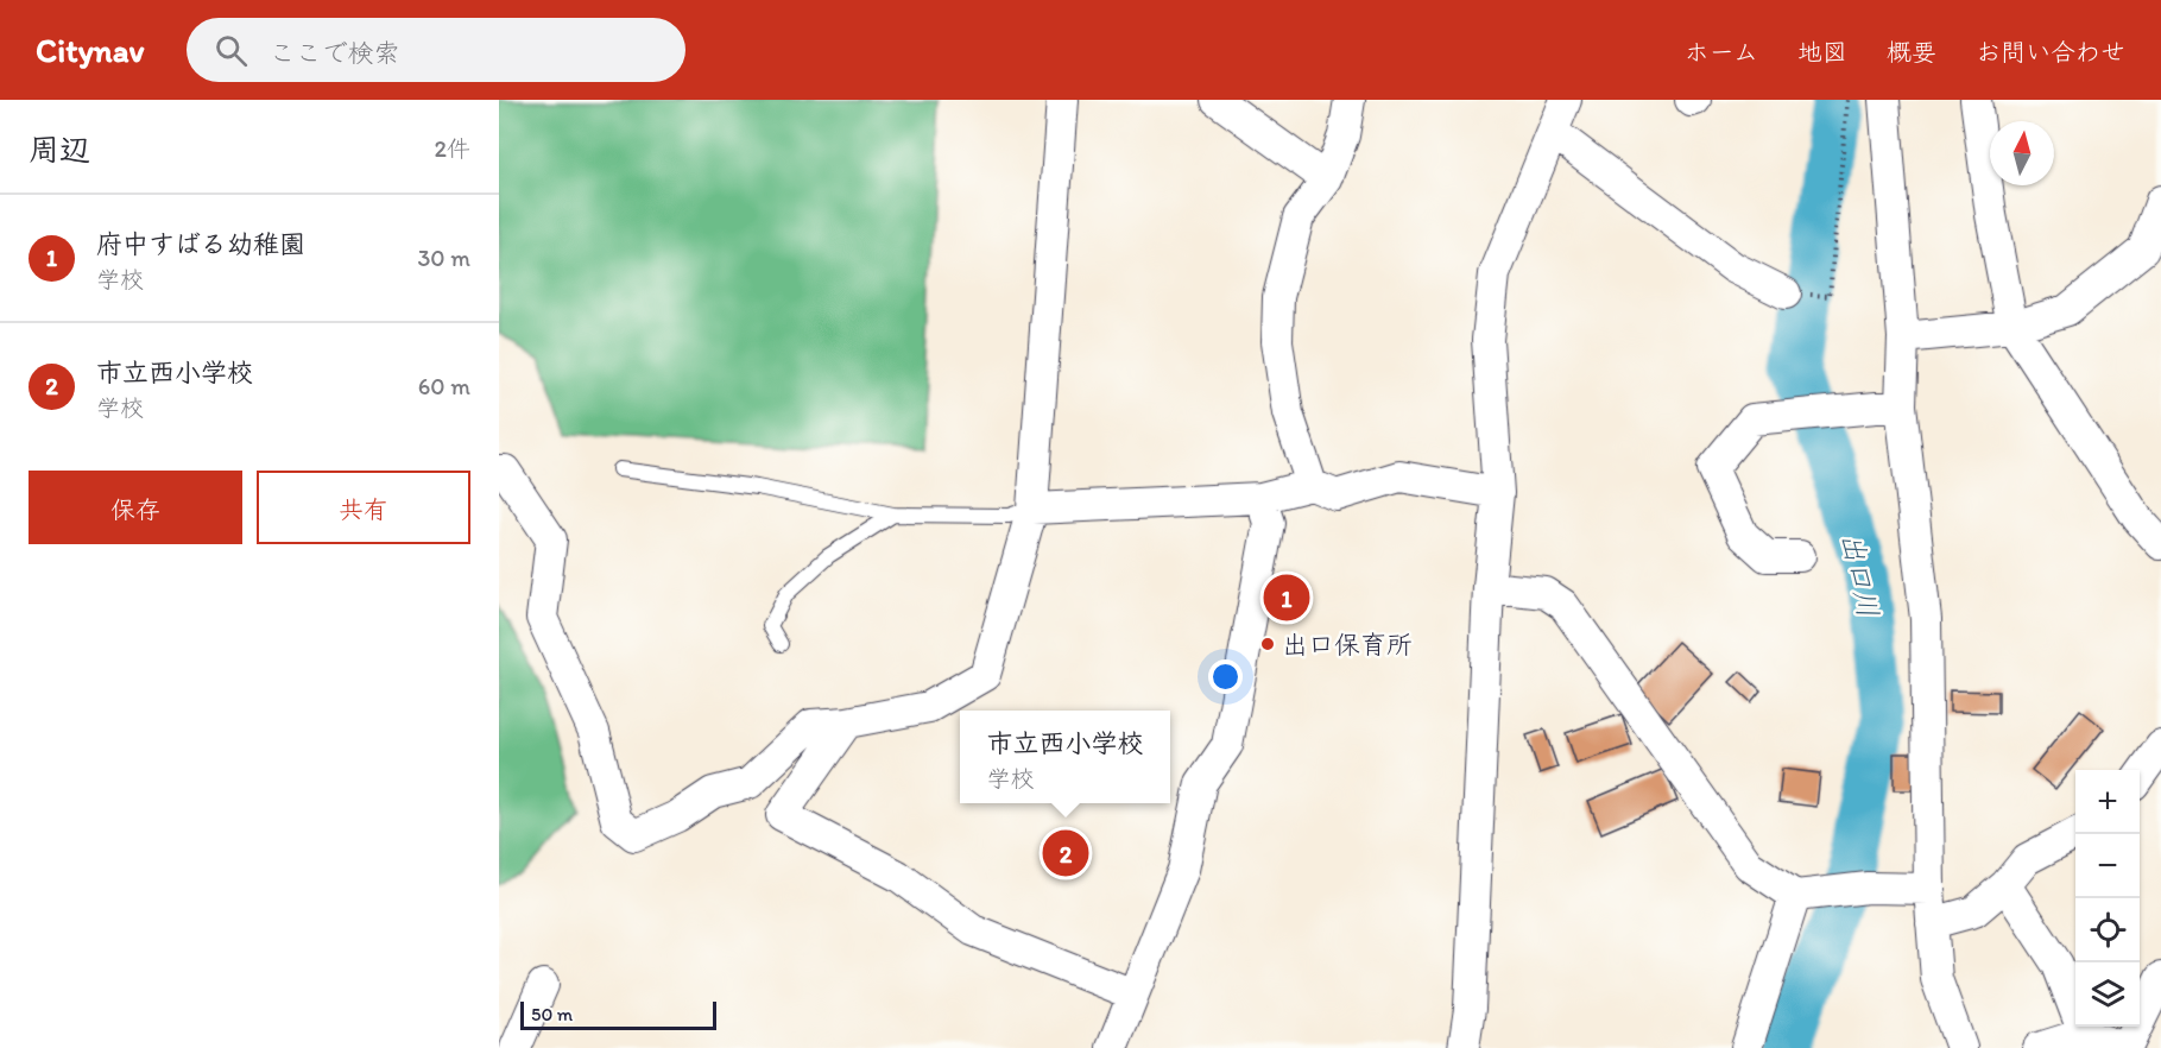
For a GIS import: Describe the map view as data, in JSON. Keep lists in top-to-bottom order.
{
  "water": ["出口川"],
  "places": ["出口保育所"],
  "scale_bar": "50 m",
  "north": "top",
  "page": {
    "header": "Citynav",
    "search": "ここで検索",
    "nav": [
      "ホーム",
      "地図",
      "概要",
      "お問い合わせ"
    ],
    "heading": ["周辺", "2件"],
    "list": [
      {
        "mark": "1",
        "name": "府中すばる幼稚園",
        "note": "学校",
        "value": "30 m"
      },
      {
        "mark": "2",
        "name": "市立西小学校",
        "note": "学校",
        "value": "60 m"
      }
    ],
    "buttons": ["保存", "共有"],
    "pins": ["1", "2"],
    "popup": ["市立西小学校", "学校"],
    "map_buttons": ["+", "−"],
    "scale": "50 m"
  }
}
